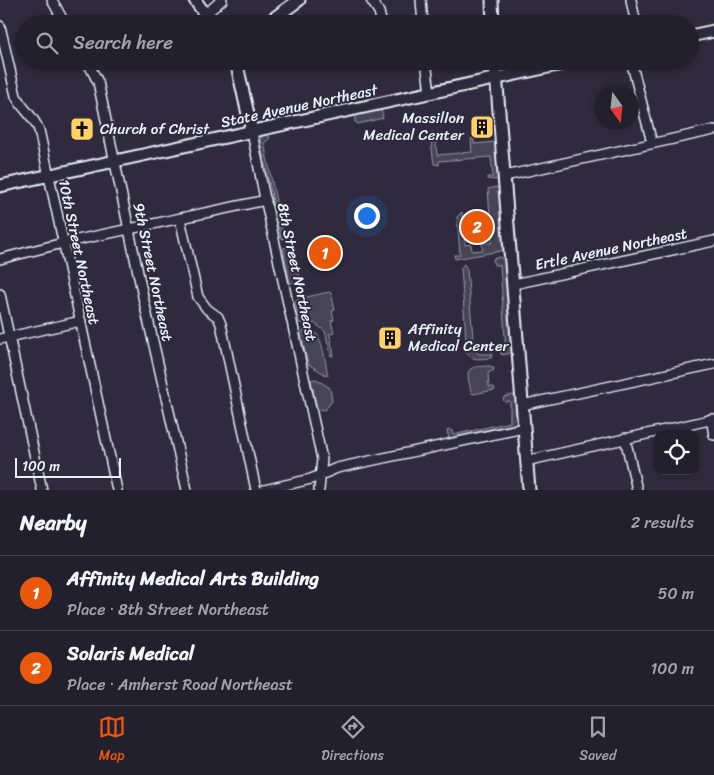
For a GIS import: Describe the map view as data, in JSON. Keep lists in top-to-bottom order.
{
  "streets": {
    "street": [
      "State Avenue Northeast",
      "Ertle Avenue Northeast",
      "10th Street Northeast",
      "9th Street Northeast",
      "8th Street Northeast"
    ]
  },
  "crossings": [
    ["State Avenue Northeast", "10th Street Northeast"],
    ["State Avenue Northeast", "9th Street Northeast"],
    ["State Avenue Northeast", "8th Street Northeast"]
  ],
  "places": {
    "building": ["Massillon Medical Center", "Affinity Medical Center"],
    "church": ["Church of Christ"]
  },
  "scale_bar": "100 m",
  "north": "bottom",
  "page": {
    "search": "Search here",
    "pins": ["2", "1"],
    "scale": "100 m",
    "heading": ["Nearby", "2 results"],
    "list": [
      {
        "mark": "1",
        "name": "Affinity Medical Arts Building",
        "note": "Place · 8th Street Northeast",
        "value": "50 m"
      },
      {
        "mark": "2",
        "name": "Solaris Medical",
        "note": "Place · Amherst Road Northeast",
        "value": "100 m"
      }
    ],
    "nav": ["Map", "Directions", "Saved"]
  }
}
